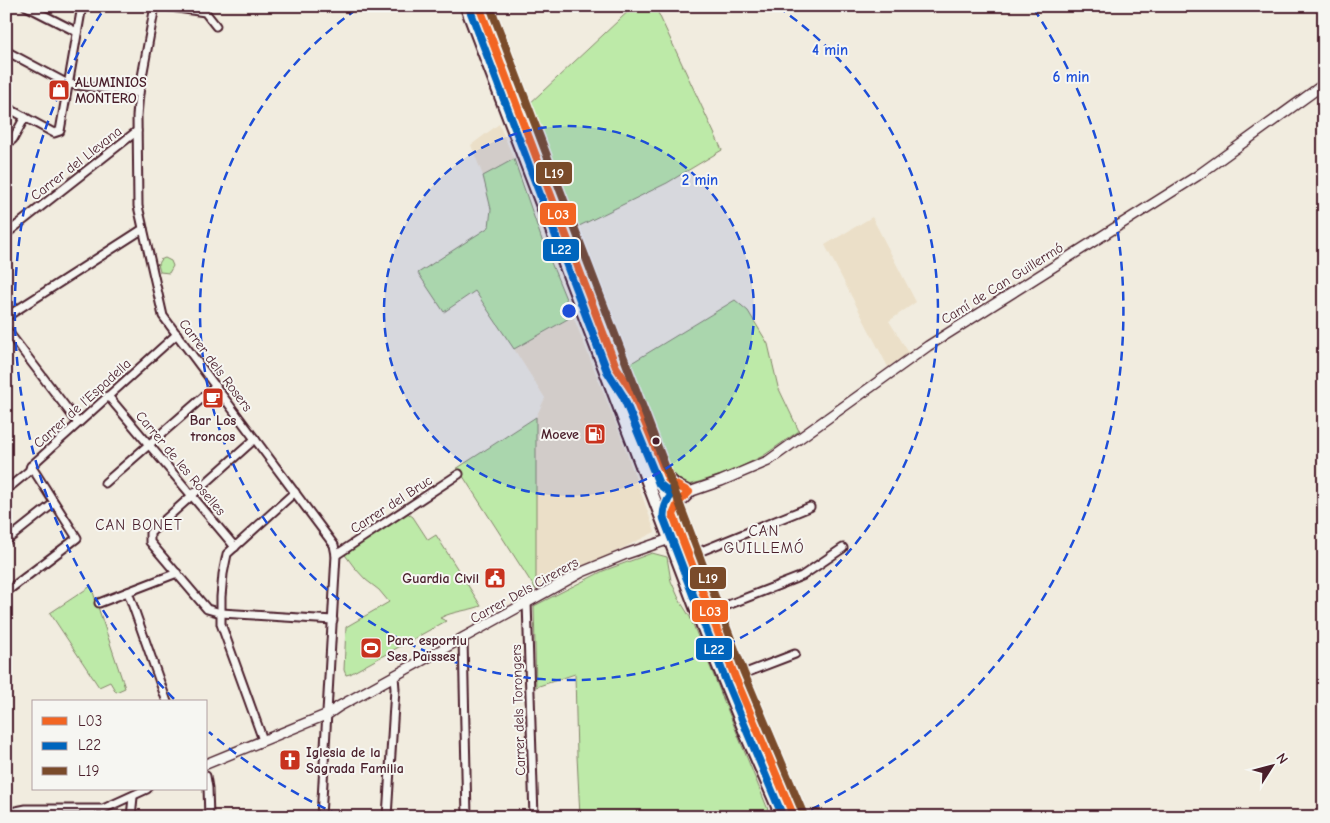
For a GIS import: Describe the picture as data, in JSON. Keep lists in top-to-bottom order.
{
  "streets": {
    "street": [
      "Carrer del Llevana",
      "Camí de Can Guillermó",
      "Carrer dels Rosers",
      "Carrer de l'Espadella",
      "Carrer de les Roselles",
      "Carrer del Bruc",
      "Carrer Dels Cirerers",
      "Carrer dels Torongers"
    ]
  },
  "crossings": [
    ["Carrer del Llevana", "Carrer dels Rosers"],
    ["Carrer dels Rosers", "Carrer de l'Espadella"],
    ["Carrer dels Rosers", "Carrer del Bruc"],
    ["Carrer dels Rosers", "Carrer Dels Cirerers"],
    ["Carrer de l'Espadella", "Carrer de les Roselles"],
    ["Carrer Dels Cirerers", "Carrer dels Torongers"]
  ],
  "districts": ["CAN BONET", "CAN GUILLEMÓ"],
  "places": {
    "shop": ["ALUMINIOS MONTERO"],
    "cafe": ["Bar Los troncos"],
    "fuel station": ["Moeve"],
    "public building": ["Guardia Civil"],
    "sports": ["Parc esportiu Ses Païsses"],
    "church": ["Iglesia de la Sagrada Familia"]
  },
  "lines": ["transit line L03", "transit line L19", "transit line L22"],
  "legend": ["L03", "L22", "L19"],
  "north": "top right",
  "rings": ["4 min", "6 min", "2 min"]
}
